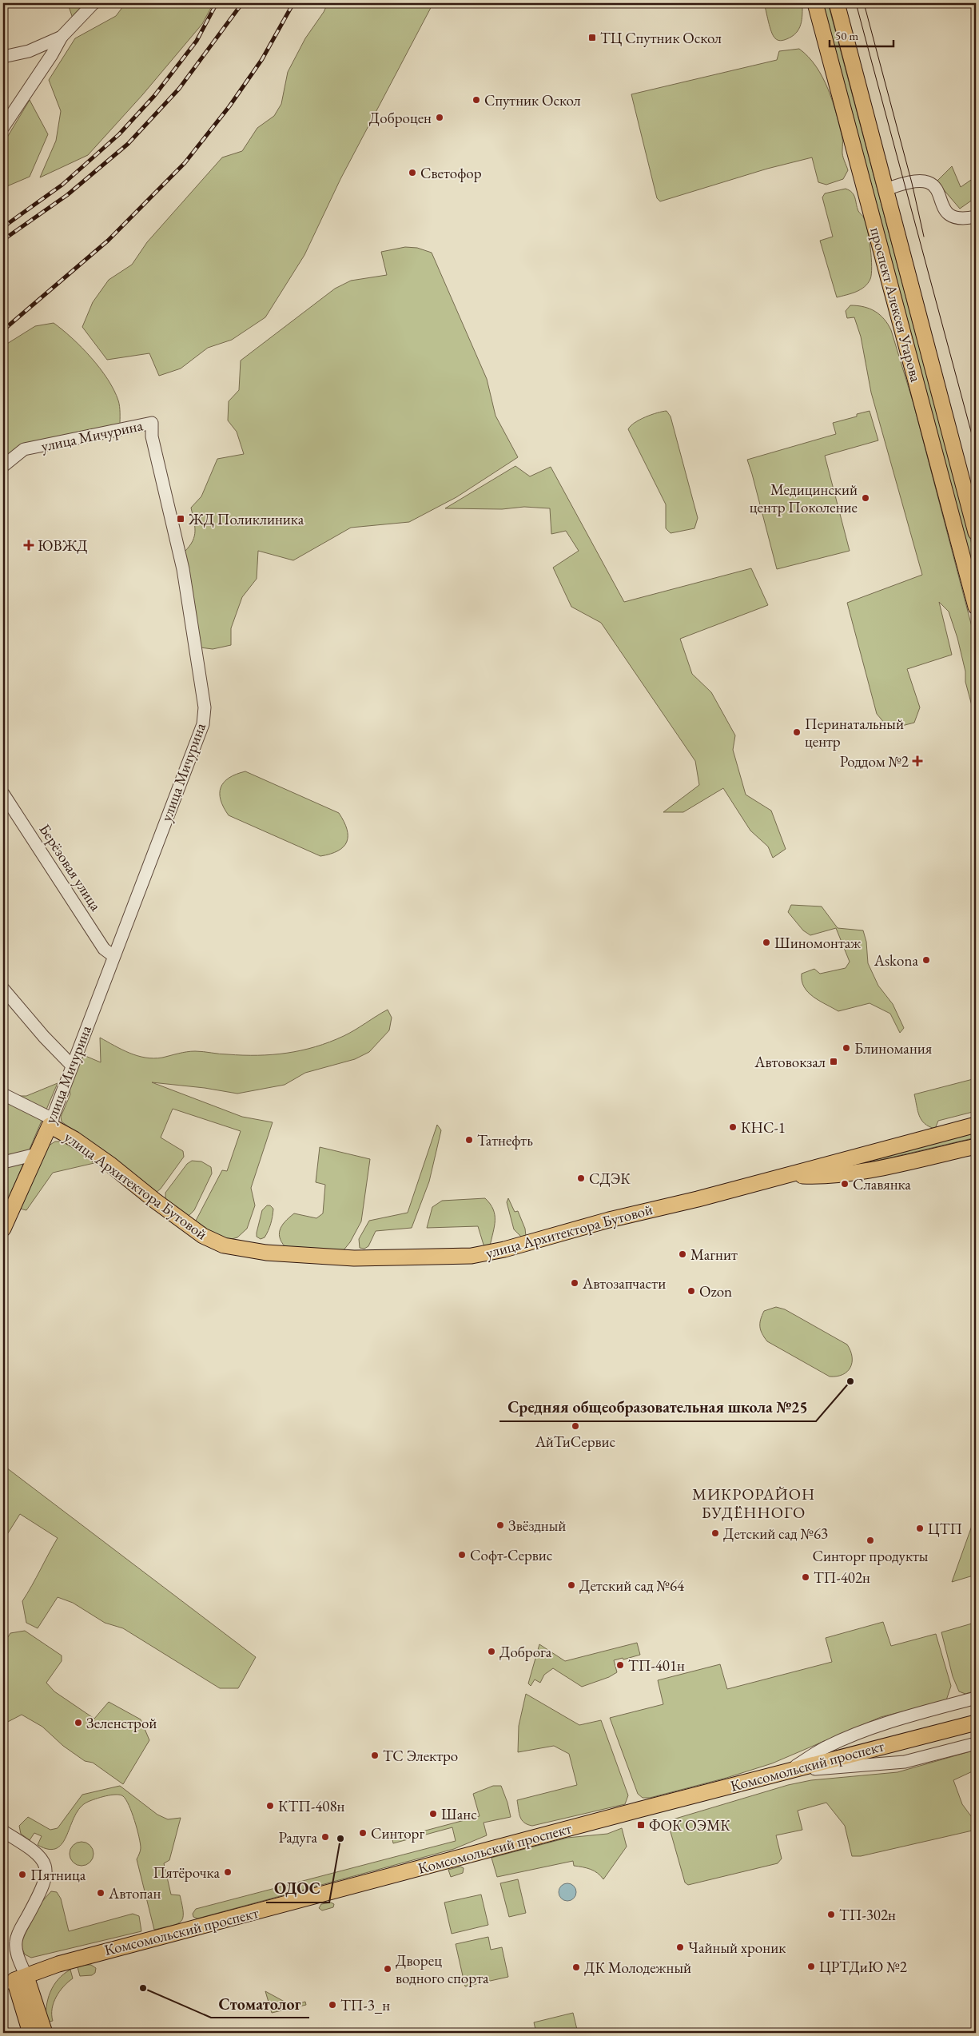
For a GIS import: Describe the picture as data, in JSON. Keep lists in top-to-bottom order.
{
  "streets": {
    "main road": [
      "проспект Алексея Угарова",
      "улица Мичурина",
      "улица Архитектора Бутовой",
      "Комсомольский проспект"
    ],
    "street": ["Берёзовая улица"]
  },
  "crossings": [
    ["улица Мичурина", "Берёзовая улица"],
    ["улица Мичурина", "улица Архитектора Бутовой"]
  ],
  "districts": ["МИКРОРАЙОН БУДЁННОГО"],
  "places": {
    "transit": [
      "ТЦ Спутник Оскол",
      "ЖД Поликлиника",
      "Автовокзал",
      "ФОК ОЭМК"
    ],
    "other": [
      "Спутник Оскол",
      "Доброцен",
      "Светофор",
      "Медицинский центр Поколение",
      "Перинатальный центр",
      "Шиномонтаж",
      "Askona",
      "Блиномания",
      "КНС-1",
      "Татнефть",
      "СДЭК",
      "Славянка",
      "Магнит",
      "Автозапчасти",
      "Ozon",
      "Средняя общеобразовательная школа №25",
      "АйТиСервис",
      "Звёздный",
      "ЦТП",
      "Детский сад №63",
      "Синторг продукты",
      "Софт-Сервис",
      "ТП-402н",
      "Детский сад №64",
      "Доброга",
      "ТП-401н",
      "Зеленстрой",
      "ТС Электро",
      "КТП-408н",
      "Шанс",
      "Синторг",
      "Радуга",
      "ОДОС",
      "Пятёрочка",
      "Пятница",
      "Автопан",
      "ТП-302н",
      "Чайный хроник",
      "ЦРТДиЮ №2",
      "ДК Молодежный",
      "Дворец водного спорта",
      "Стоматолог",
      "ТП-3_н"
    ],
    "health": ["ЮВЖД", "Роддом №2"]
  },
  "scale_bar": "50 m"
}
